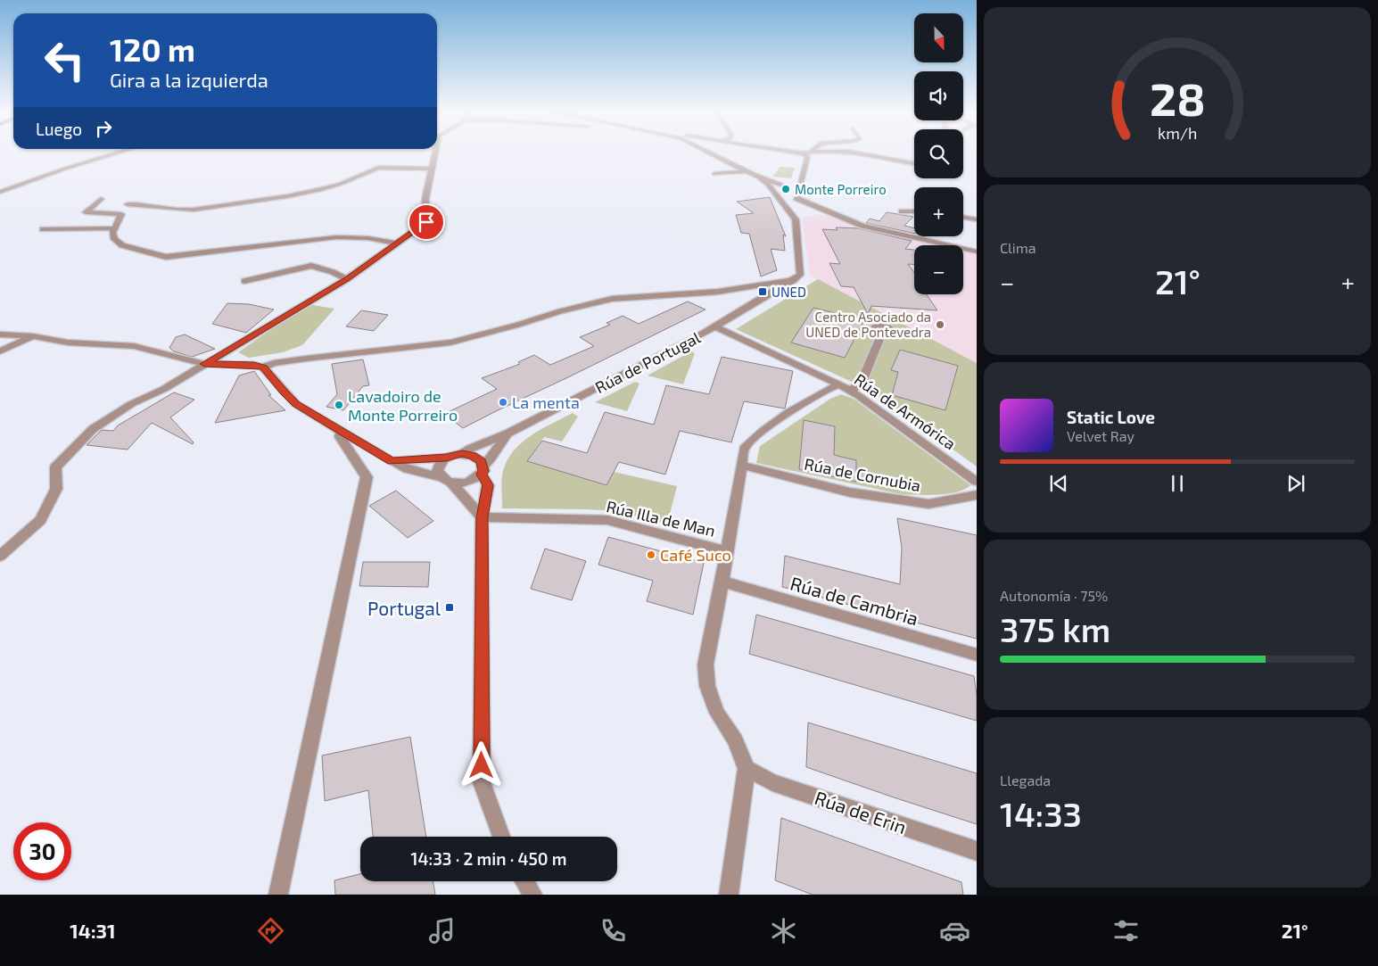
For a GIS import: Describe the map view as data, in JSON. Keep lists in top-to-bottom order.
{
  "streets": {
    "street": [
      "Rúa de Portugal",
      "Rúa de Armórica",
      "Rúa de Cornubia",
      "Rúa Illa de Man",
      "Rúa de Cambria",
      "Rúa de Erin"
    ]
  },
  "crossings": [
    ["Rúa de Portugal", "Rúa de Armórica"]
  ],
  "places": {
    "other": [
      "Monte Porreiro",
      "Centro Asociado da UNED de Pontevedra",
      "La menta",
      "Lavadoiro de Monte Porreiro",
      "Café Suco"
    ],
    "transit": ["UNED", "Portugal"]
  },
  "north": "bottom",
  "page": {
    "map_buttons": ["+", "−"],
    "turn": ["120 m", "Gira a la izquierda"],
    "then": "Luego",
    "tile": [
      "Clima",
      ["Autonomía · 75%", "375 km"],
      ["Llegada", "14:33"]
    ],
    "heat": ["−", "21°", "+"],
    "song": ["Static Love", "Velvet Ray"],
    "limit": "30",
    "trip": "14:33 · 2 min · 450 m",
    "tabs": ["14:31", "21°"],
    "gauge": ["28", "km/h"]
  }
}
